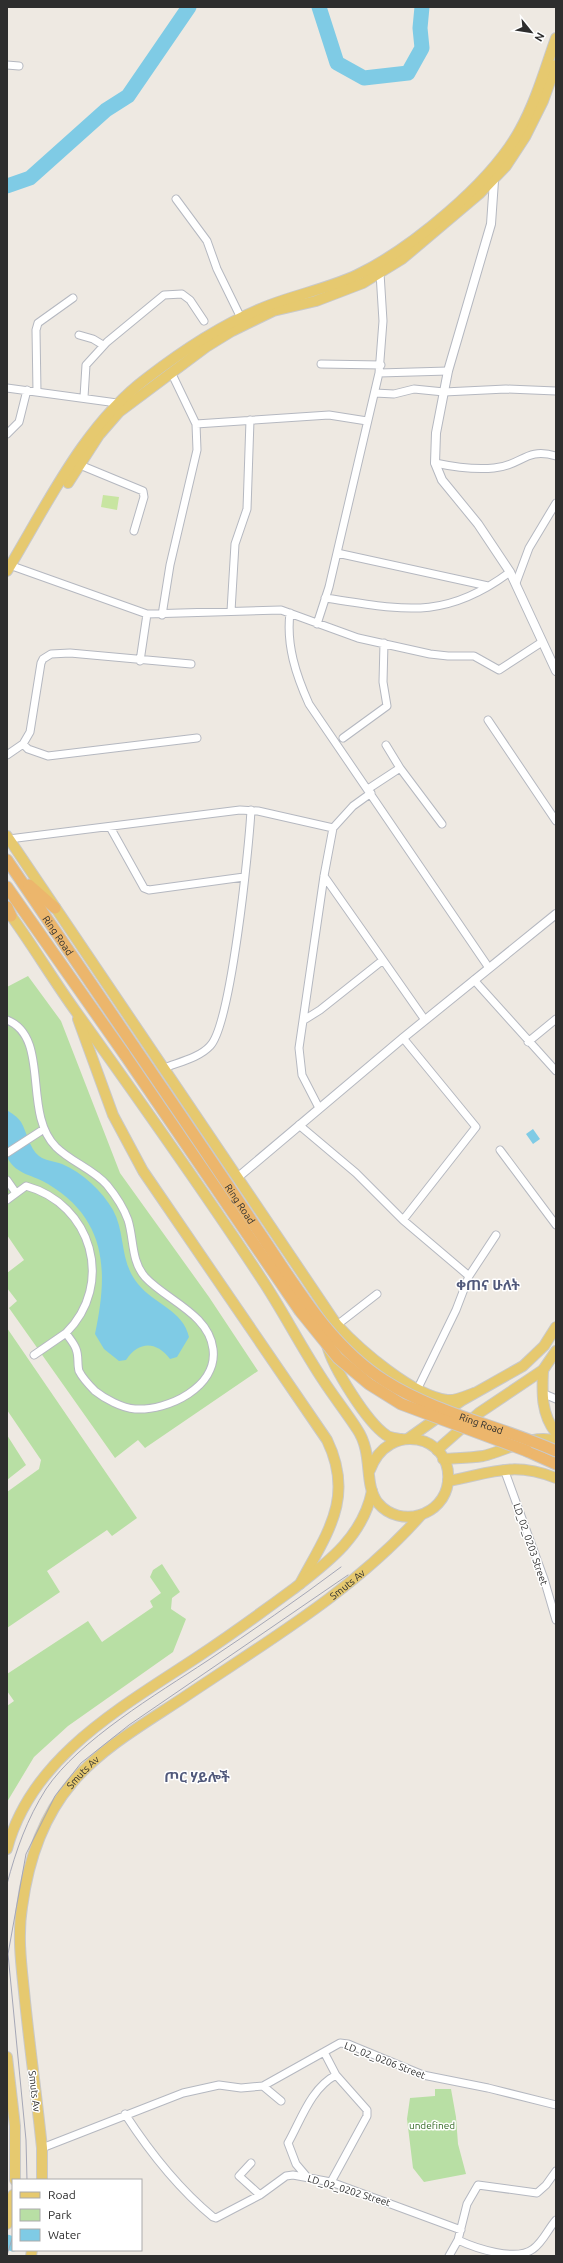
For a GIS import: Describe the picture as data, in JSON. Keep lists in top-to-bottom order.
{
  "streets": {
    "highway": ["Ring Road"],
    "main road": ["Smuts Av"],
    "street": ["LD_02_0203 Street", "LD_02_0206 Street", "LD_02_0202 Street"]
  },
  "crossings": [
    ["Smuts Av", "LD_02_0206 Street"],
    ["LD_02_0206 Street", "LD_02_0202 Street"]
  ],
  "districts": ["ቀጠና ሁለት", "ጦር ሃይሎች"],
  "parks": ["undefined"],
  "legend": ["Road", "Park", "Water"],
  "north": "bottom right"
}
